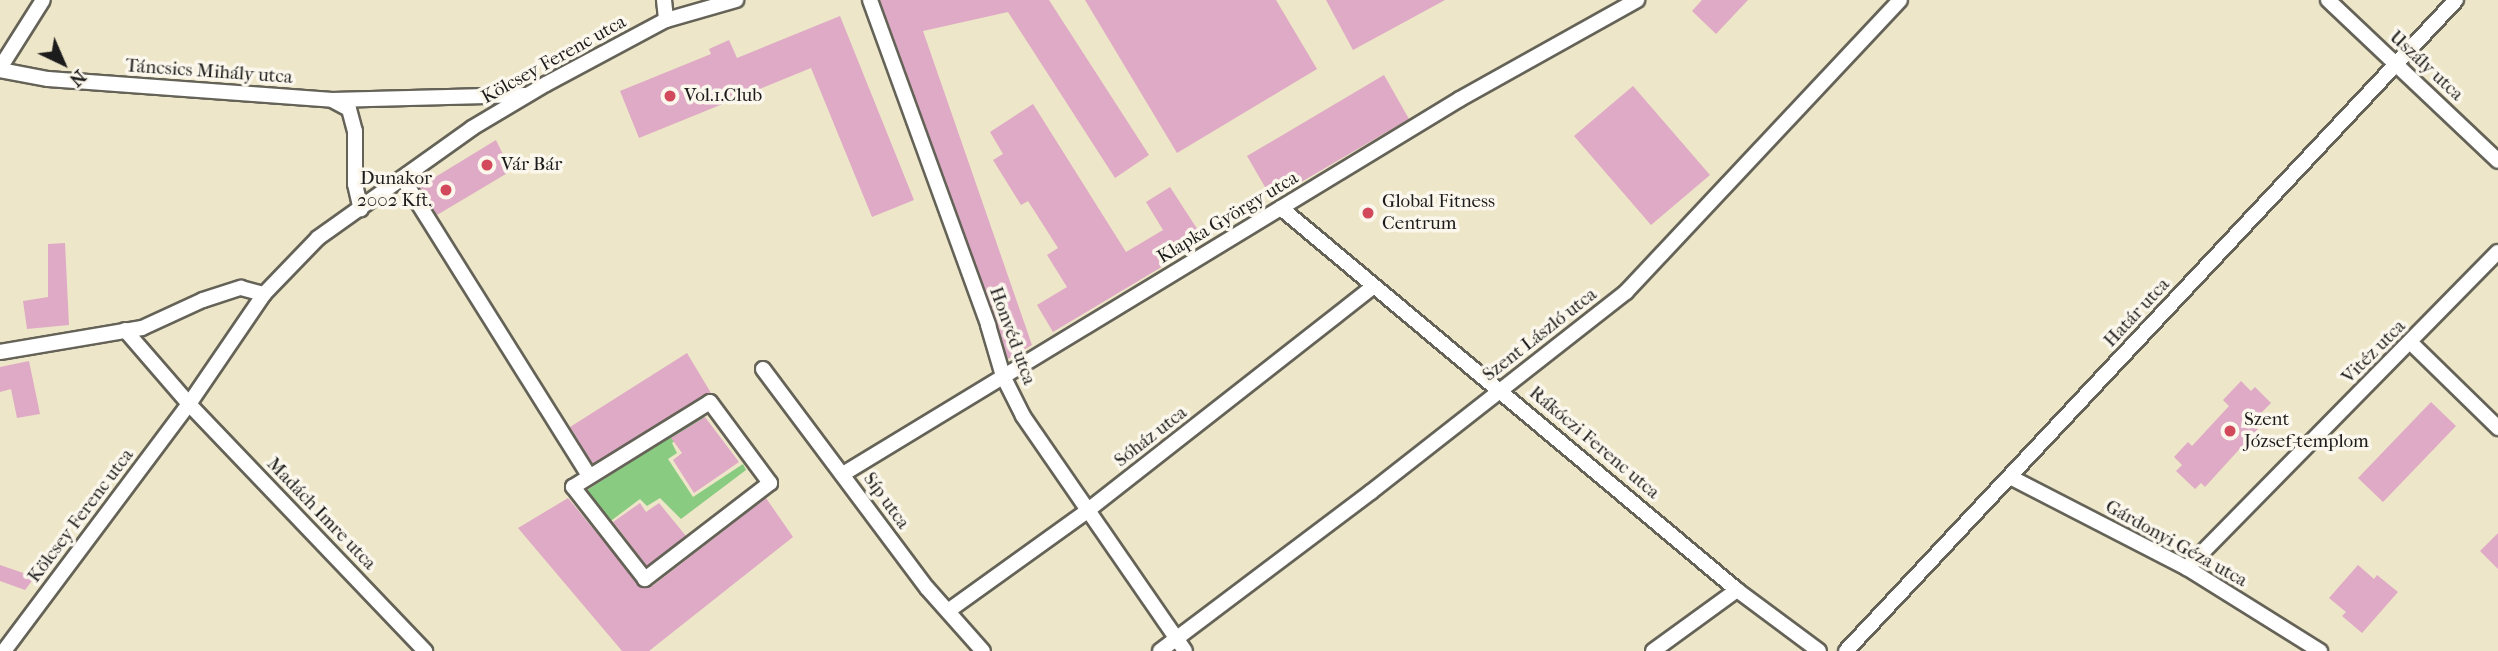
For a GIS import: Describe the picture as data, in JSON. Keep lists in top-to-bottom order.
{
  "streets": {
    "street": [
      "Kölcsey Ferenc utca",
      "Uszály utca",
      "Táncsics Mihály utca",
      "Klapka György utca",
      "Határ utca",
      "Szent László utca",
      "Honvéd utca",
      "Vitéz utca",
      "Sóház utca",
      "Rákóczi Ferenc utca",
      "Síp utca",
      "Madách Imre utca",
      "Gárdonyi Géza utca"
    ]
  },
  "crossings": [
    ["Kölcsey Ferenc utca", "Táncsics Mihály utca"],
    ["Kölcsey Ferenc utca", "Madách Imre utca"],
    ["Uszály utca", "Határ utca"],
    ["Klapka György utca", "Honvéd utca"],
    ["Klapka György utca", "Rákóczi Ferenc utca"],
    ["Klapka György utca", "Síp utca"],
    ["Határ utca", "Gárdonyi Géza utca"],
    ["Szent László utca", "Honvéd utca"],
    ["Szent László utca", "Rákóczi Ferenc utca"],
    ["Honvéd utca", "Sóház utca"],
    ["Vitéz utca", "Gárdonyi Géza utca"],
    ["Sóház utca", "Rákóczi Ferenc utca"],
    ["Sóház utca", "Síp utca"]
  ],
  "places": [
    "Vol.1.Club",
    "Vár Bár",
    "Dunakor 2002 Kft.",
    "Global Fitness Centrum",
    "Szent József-templom"
  ],
  "north": "bottom right"
}
